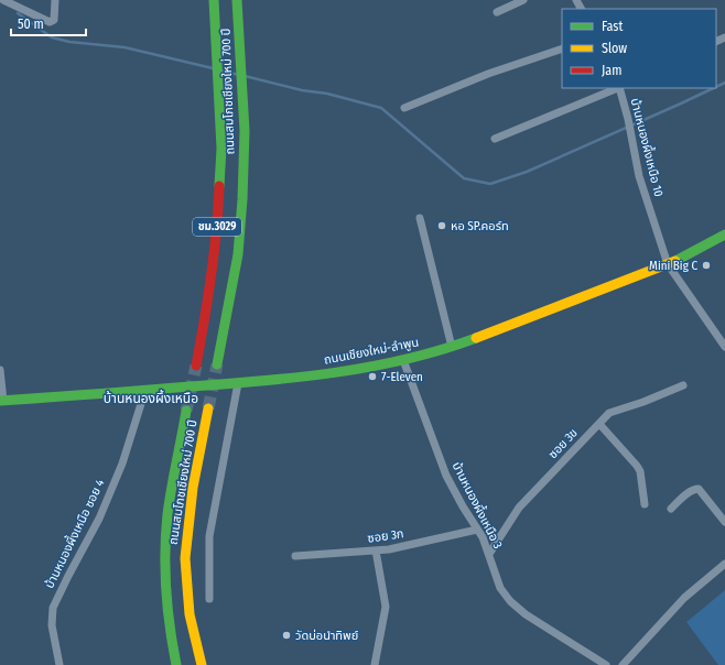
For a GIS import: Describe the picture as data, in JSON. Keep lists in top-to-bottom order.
{
  "streets": {
    "main road": ["ถนนสมโภชเชียงใหม่ 700 ปี", "ชม.3029", "ถนนเชียงใหม่-ลำพูน"],
    "street": [
      "บ้านหนองผึ้งเหนือ 10",
      "ซอย 3ข",
      "บ้านหนองผึ้งเหนือ 3",
      "บ้านหนองผึ้งเหนือ ซอย 4",
      "ซอย 3ก"
    ]
  },
  "crossings": [
    ["บ้านหนองผึ้งเหนือ 10", "ถนนเชียงใหม่-ลำพูน"],
    ["ถนนเชียงใหม่-ลำพูน", "บ้านหนองผึ้งเหนือ 3"],
    ["ถนนเชียงใหม่-ลำพูน", "บ้านหนองผึ้งเหนือ ซอย 4"],
    ["ซอย 3ข", "บ้านหนองผึ้งเหนือ 3"],
    ["บ้านหนองผึ้งเหนือ 3", "ซอย 3ก"]
  ],
  "districts": ["บ้านหนองผึ้งเหนือ"],
  "places": [
    "หอ SP.คอร์ท",
    "Mini Big C",
    "7-Eleven",
    "วัดบ่อนำทิพย์"
  ],
  "legend": ["Fast", "Slow", "Jam"],
  "scale_bar": "50 m"
}
